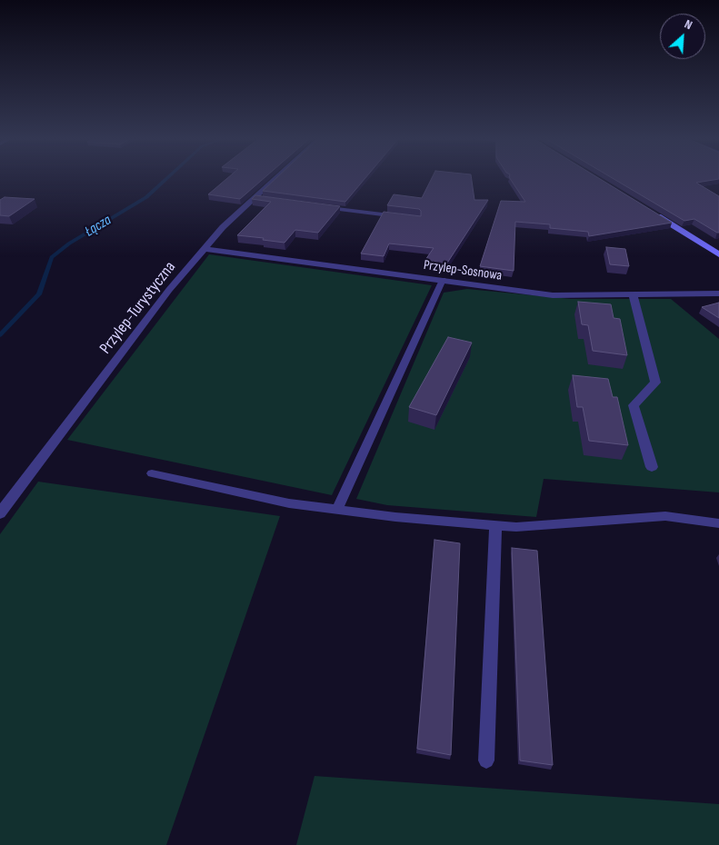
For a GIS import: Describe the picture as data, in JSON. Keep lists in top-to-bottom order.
{
  "streets": {
    "street": ["Przylep-Sosnowa", "Przylep-Turystyczna"]
  },
  "crossings": [
    ["Przylep-Sosnowa", "Przylep-Turystyczna"]
  ],
  "water": ["Łącza"],
  "north": "top right"
}
